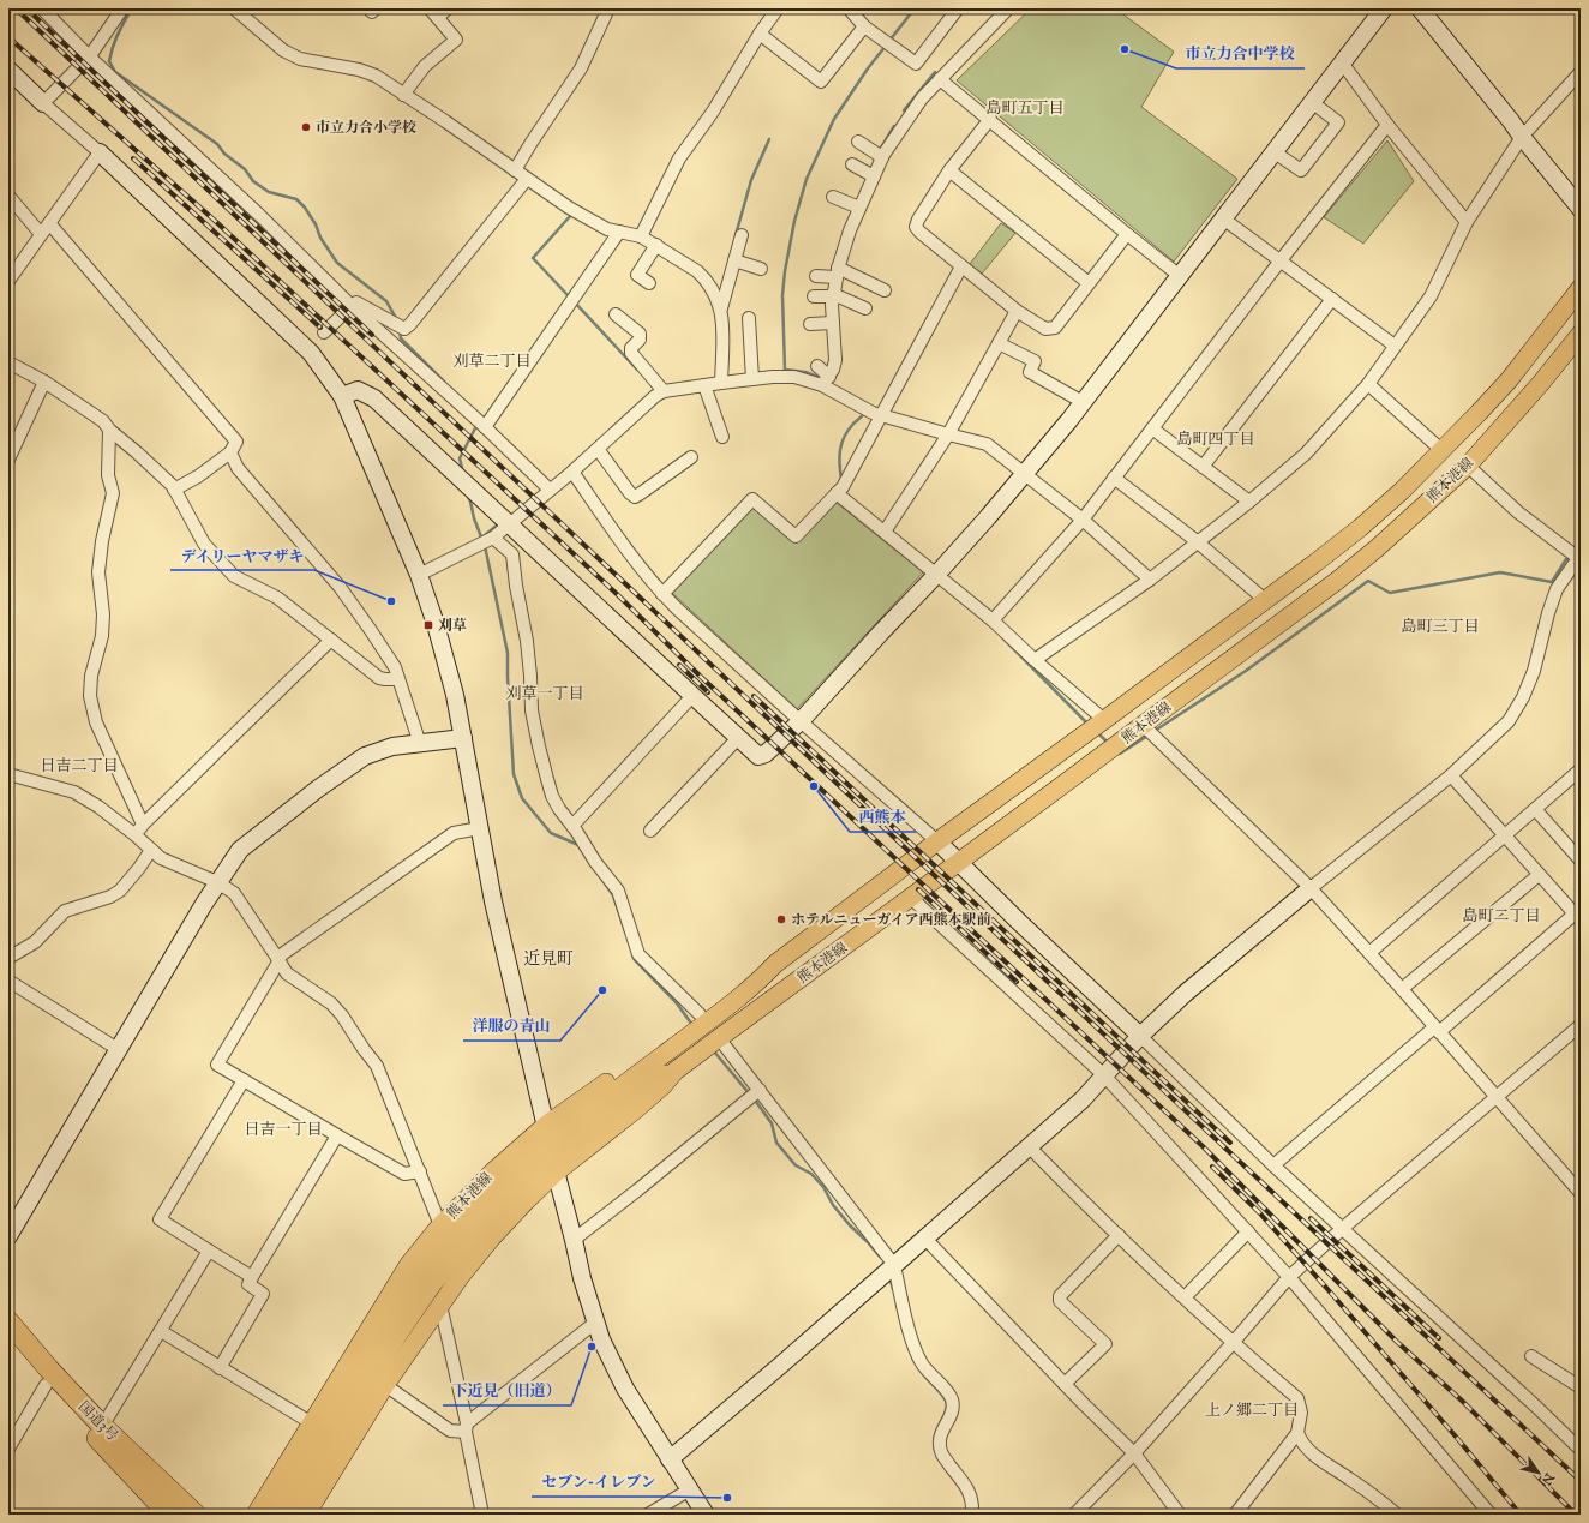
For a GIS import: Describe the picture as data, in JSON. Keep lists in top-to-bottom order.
{
  "streets": {
    "highway": ["国道3号"],
    "main road": ["熊本港線"]
  },
  "districts": [
    "島町五丁目",
    "刈草二丁目",
    "島町四丁目",
    "島町三丁目",
    "刈草一丁目",
    "日吉二丁目",
    "島町二丁目",
    "近見町",
    "日吉一丁目",
    "上ノ郷二丁目"
  ],
  "places": {
    "other": [
      "市立力合中学校",
      "市立力合小学校",
      "デイリーヤマザキ",
      "西熊本",
      "ホテルニューガイア西熊本駅前",
      "洋服の青山",
      "下近見（旧道）",
      "セブン-イレブン"
    ],
    "transit": ["刈草"]
  },
  "north": "bottom right"
}
